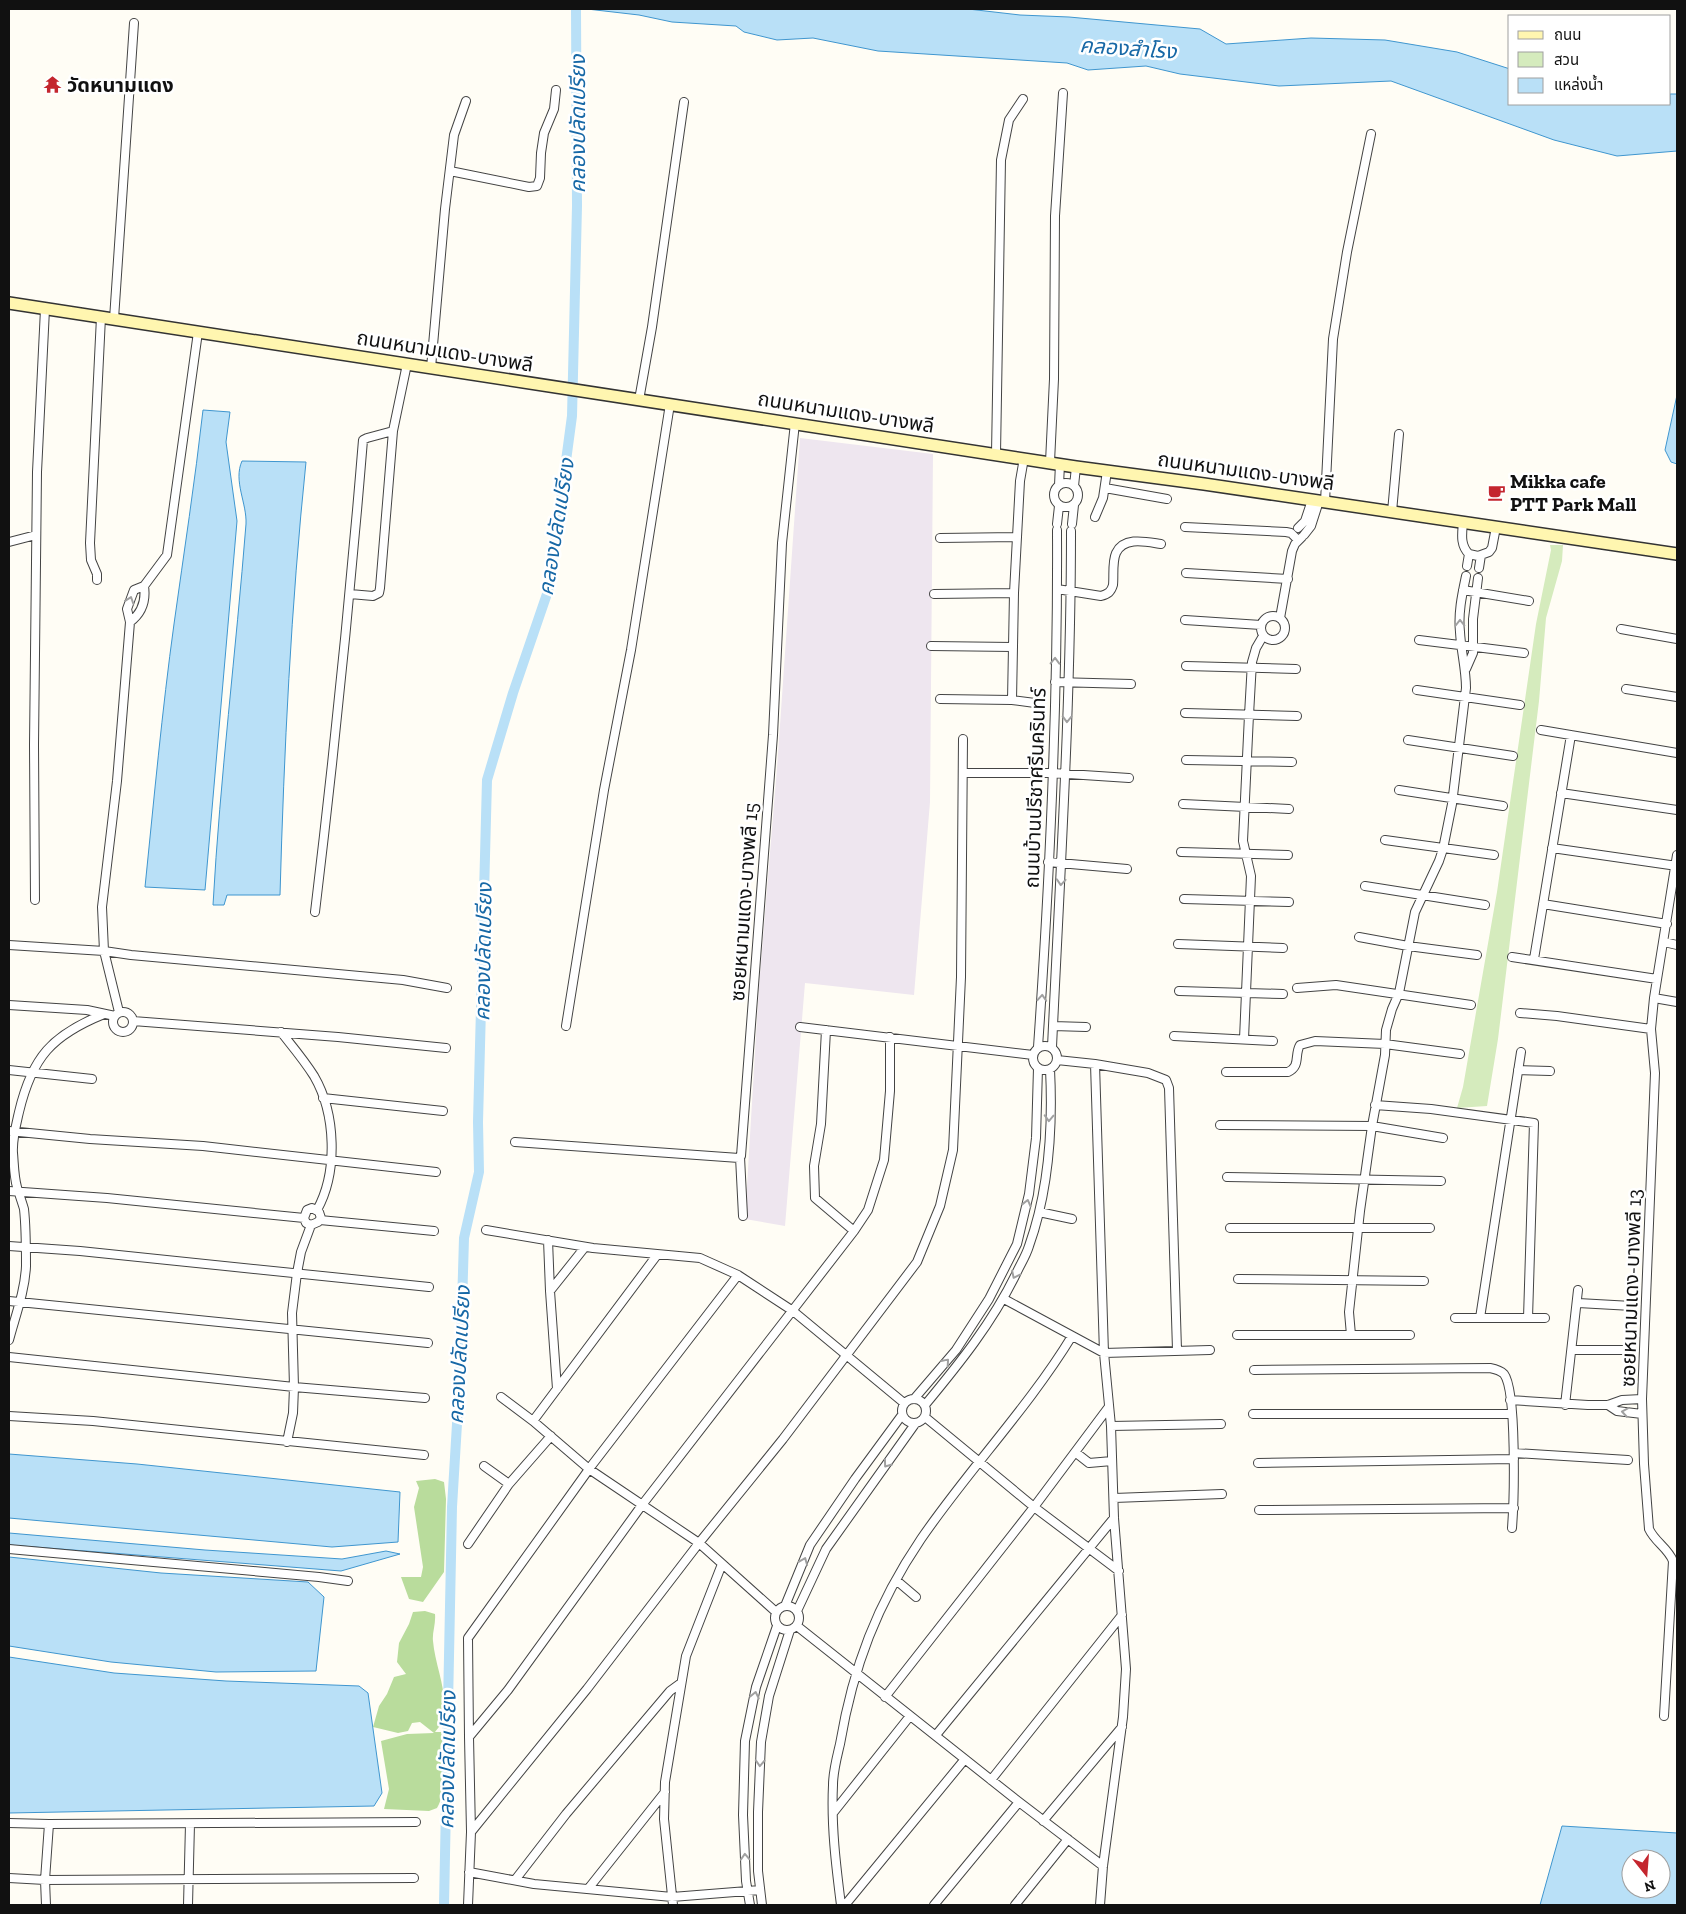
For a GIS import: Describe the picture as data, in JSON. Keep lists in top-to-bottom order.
{
  "streets": {
    "main road": ["ถนนหนามแดง-บางพลี"],
    "street": ["ถนนบ้านปรีชาศรีนครินทร์", "ซอยหนามแดง-บางพลี 15", "ซอยหนามแดง-บางพลี 13"]
  },
  "crossings": [
    ["ถนนหนามแดง-บางพลี", "ซอยหนามแดง-บางพลี 15"]
  ],
  "water": ["คลองสำโรง", "คลองปลัดเปรียง"],
  "places": {
    "temple": ["วัดหนามแดง"],
    "cafe": ["Mikka cafe PTT Park Mall"]
  },
  "legend": ["ถนน", "สวน", "แหล่งน้ำ"],
  "north": "bottom"
}
